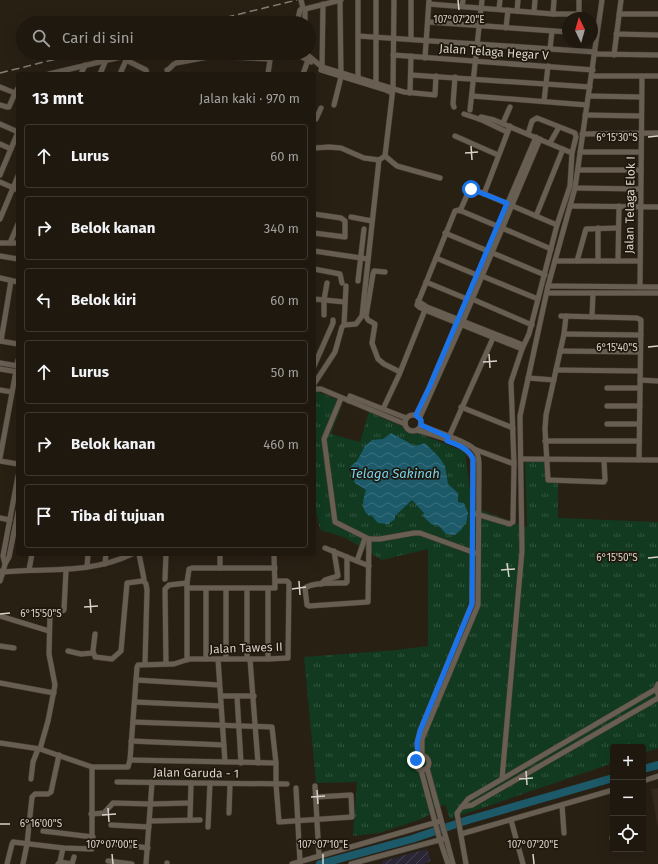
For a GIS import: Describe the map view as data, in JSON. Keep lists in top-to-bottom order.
{
  "streets": {
    "street": [
      "Jalan Telaga Hegar V",
      "Jalan Telaga Elok I",
      "Jalan Tawes II",
      "Jalan Garuda - 1"
    ]
  },
  "crossings": [
    ["Jalan Telaga Hegar V", "Jalan Telaga Elok I"]
  ],
  "water": ["Telaga Sakinah"],
  "north": "top",
  "page": {
    "search": "Cari di sini",
    "heading": ["13 mnt", "Jalan kaki · 970 m"],
    "list": [
      ["Lurus", "60 m"],
      ["Belok kanan", "340 m"],
      ["Belok kiri", "60 m"],
      ["Lurus", "50 m"],
      ["Belok kanan", "460 m"],
      "Tiba di tujuan"
    ],
    "map_buttons": ["+", "−"]
  },
  "coordinates": [
    "107°07'20\"E",
    "6°15'30\"S",
    "6°15'40\"S",
    "6°15'50\"S",
    "6°16'00\"S",
    "107°07'00\"E",
    "107°07'10\"E"
  ]
}
